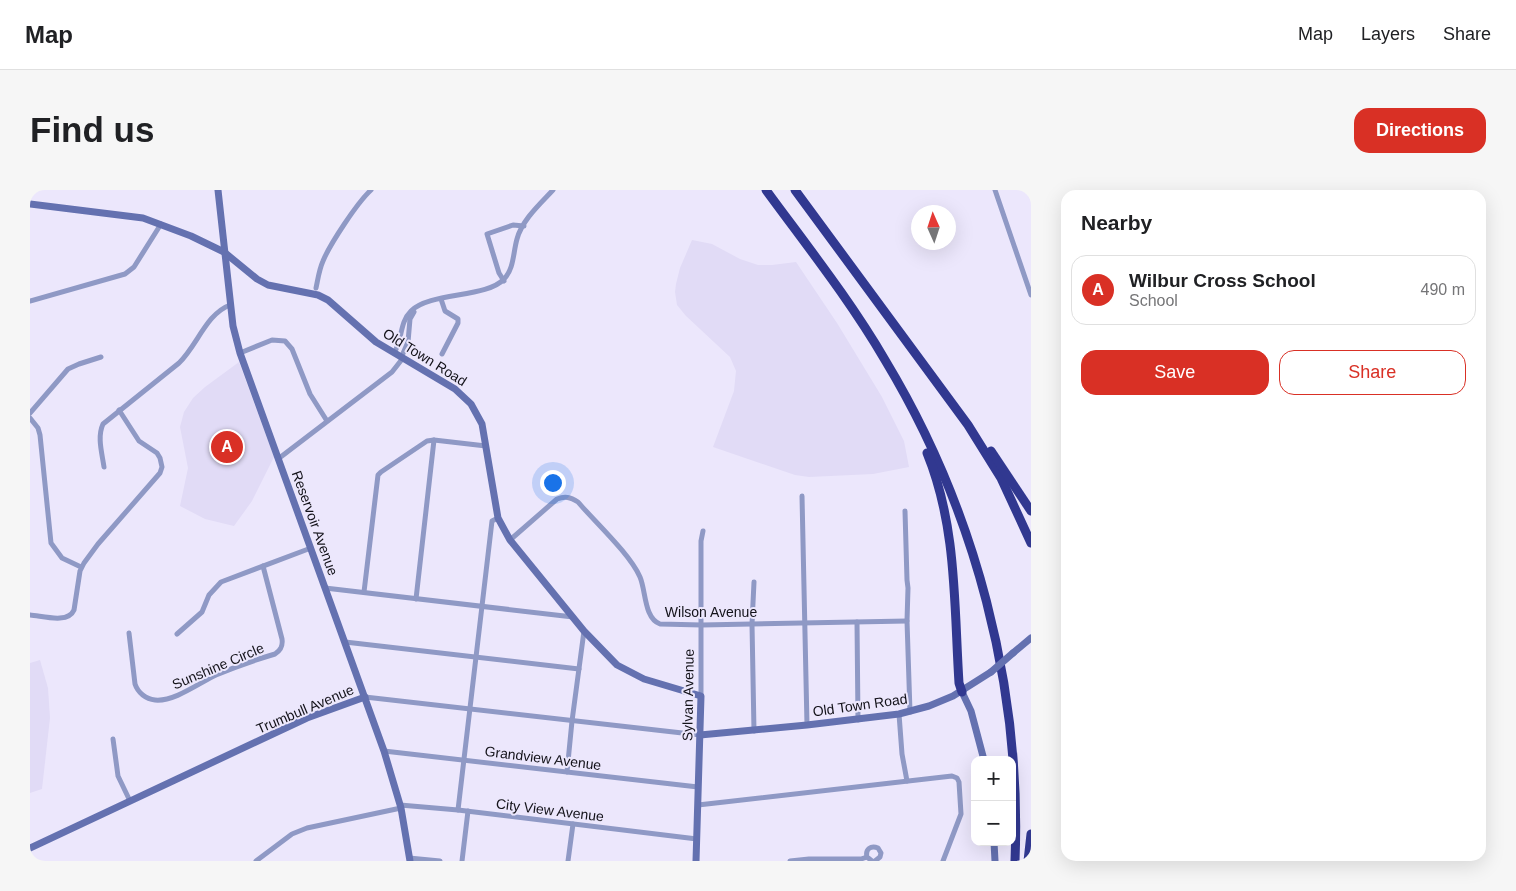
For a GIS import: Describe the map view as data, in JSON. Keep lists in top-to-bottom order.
{
  "streets": {
    "main road": [
      "Old Town Road",
      "Reservoir Avenue",
      "Sylvan Avenue",
      "Trumbull Avenue"
    ],
    "street": [
      "Wilson Avenue",
      "Sunshine Circle",
      "Grandview Avenue",
      "City View Avenue"
    ]
  },
  "crossings": [
    ["Old Town Road", "Reservoir Avenue"],
    ["Old Town Road", "Wilson Avenue"],
    ["Old Town Road", "Sylvan Avenue"],
    ["Old Town Road", "Trumbull Avenue"],
    ["Reservoir Avenue", "Trumbull Avenue"],
    ["Reservoir Avenue", "Grandview Avenue"],
    ["Reservoir Avenue", "City View Avenue"],
    ["Wilson Avenue", "Sylvan Avenue"],
    ["Sylvan Avenue", "Trumbull Avenue"],
    ["Sylvan Avenue", "Grandview Avenue"],
    ["Sylvan Avenue", "City View Avenue"]
  ],
  "north": "top",
  "page": {
    "header": "Map",
    "nav": ["Map", "Layers", "Share"],
    "buttons": [
      "Directions",
      ["Save", "Share"]
    ],
    "title": "Find us",
    "heading": "Nearby",
    "list": [
      {
        "mark": "A",
        "name": "Wilbur Cross School",
        "note": "School",
        "value": "490 m"
      }
    ],
    "pins": "A",
    "map_buttons": ["+", "−"]
  }
}
